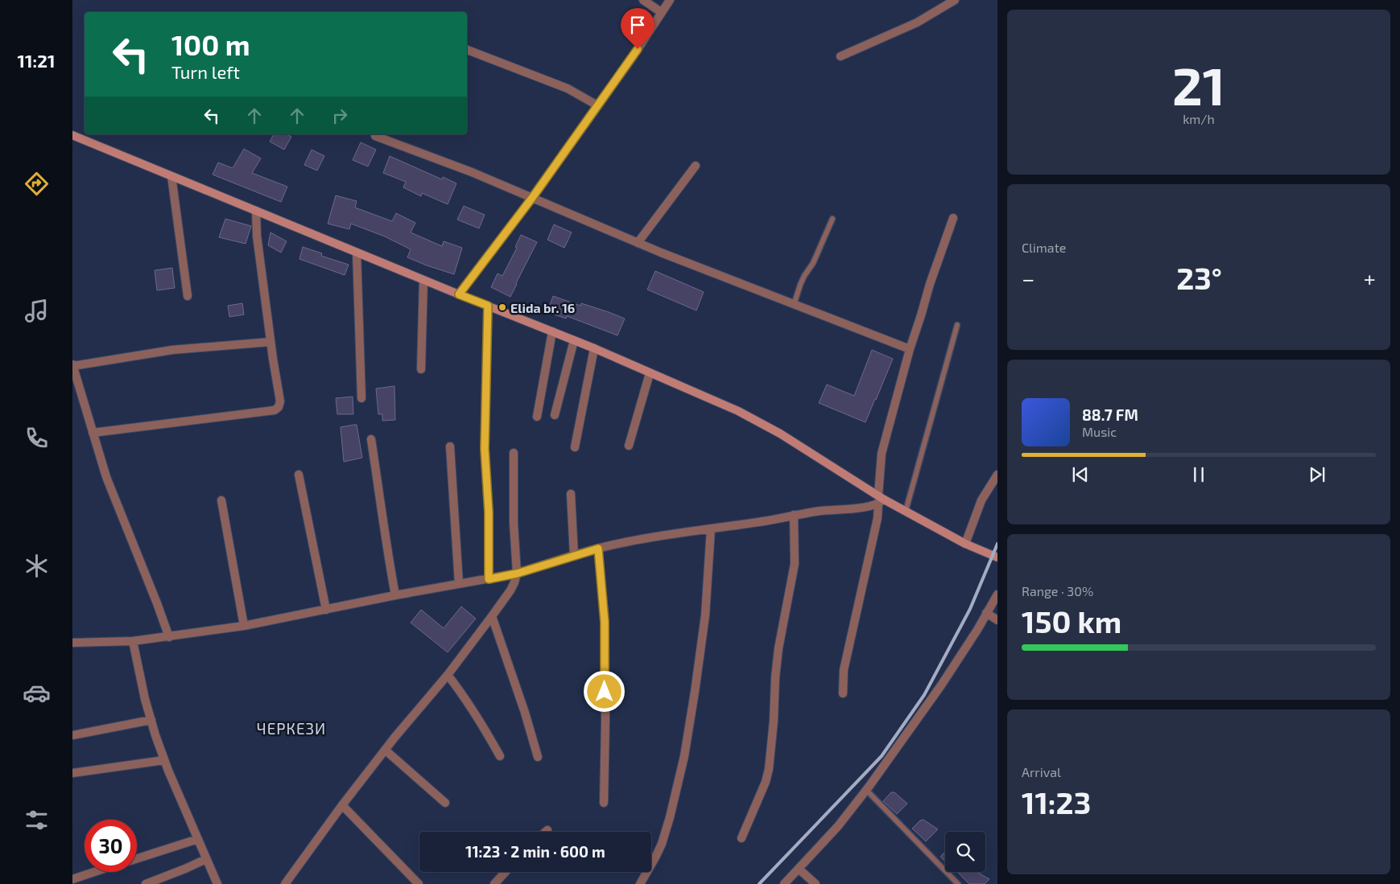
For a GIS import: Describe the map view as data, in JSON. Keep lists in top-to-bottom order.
{
  "districts": ["ЧЕРКЕЗИ"],
  "places": ["Elida br. 16"],
  "page": {
    "tabs": "11:21",
    "tile": [
      ["21", "km/h"],
      "Climate",
      ["Range · 30%", "150 km"],
      ["Arrival", "11:23"]
    ],
    "turn": ["100 m", "Turn left"],
    "heat": ["−", "23°", "+"],
    "song": ["88.7 FM", "Music"],
    "limit": "30",
    "trip": "11:23 · 2 min · 600 m"
  }
}
